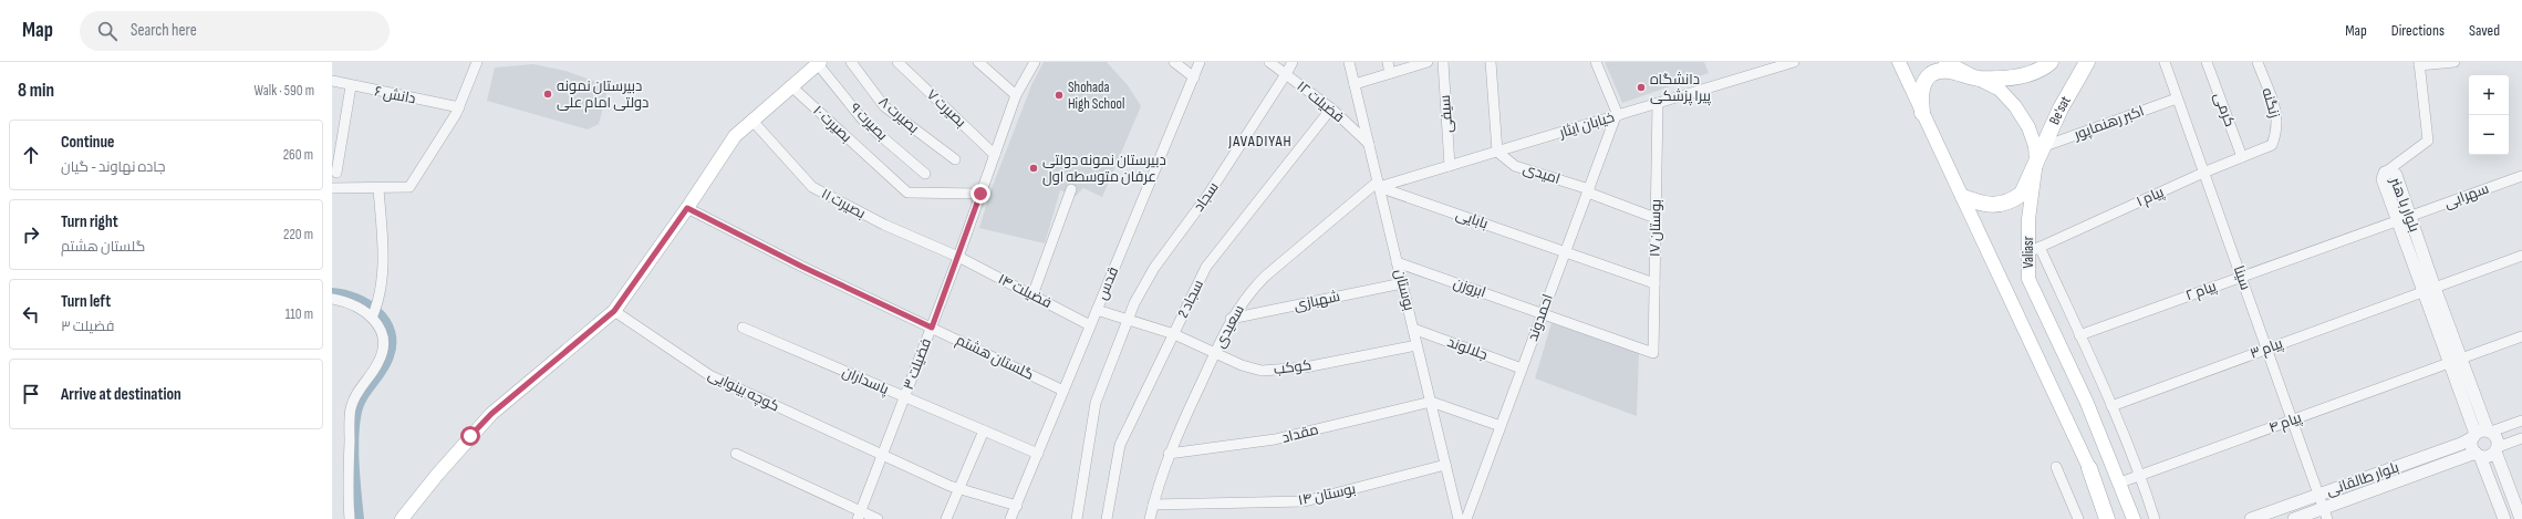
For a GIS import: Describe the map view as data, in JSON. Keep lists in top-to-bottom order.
{
  "streets": {
    "main road": ["Be'sat", "Valiasr"],
    "street": [
      "دانش ۶",
      "فضیلت ۱۲",
      "زنگنه",
      "بصیرت ۷",
      "کرمی",
      "سیفی",
      "بصیرت ۸",
      "بصیرت ۹",
      "اکبر رهنماپور",
      "بصیرت ۱۰",
      "خیابان ایثار",
      "امیدی",
      "سهرابی",
      "سجاد",
      "پیام ۱",
      "بصیرت ۱۱",
      "بلوار با هنر",
      "بابایی",
      "بوستان ۱۷",
      "سینا",
      "قدس",
      "ابروزن",
      "بوستان",
      "فضیلت ۱۴",
      "پیام ۲",
      "سجاد 2",
      "شهبازی",
      "احمدوند",
      "سعیدی",
      "جلالوند",
      "پیام ۳",
      "گلستان هشتم",
      "فضیلت ۳",
      "کوکب",
      "پاسداران",
      "کوچه بینوایی",
      "پیام ۴",
      "مقداد",
      "بلوار طالقانی",
      "بوستان ۱۴"
    ]
  },
  "crossings": [
    ["فضیلت ۱۲", "سجاد"],
    ["فضیلت ۱۲", "بوستان"],
    ["فضیلت ۱۲", "سجاد 2"],
    ["زنگنه", "پیام ۱"],
    ["بصیرت ۷", "فضیلت ۳"],
    ["کرمی", "پیام ۱"],
    ["Be'sat", "اکبر رهنماپور"],
    ["Be'sat", "Valiasr"],
    ["سیفی", "خیابان ایثار"],
    ["اکبر رهنماپور", "سینا"],
    ["بصیرت ۱۰", "فضیلت ۳"],
    ["خیابان ایثار", "امیدی"],
    ["خیابان ایثار", "بابایی"],
    ["خیابان ایثار", "بوستان ۱۷"],
    ["خیابان ایثار", "بوستان"],
    ["خیابان ایثار", "احمدوند"],
    ["خیابان ایثار", "سعیدی"],
    ["امیدی", "بوستان ۱۷"],
    ["امیدی", "احمدوند"],
    ["سهرابی", "بلوار با هنر"],
    ["سهرابی", "پیام ۲"],
    ["سجاد", "کوکب"],
    ["پیام ۱", "Valiasr"],
    ["پیام ۱", "سینا"],
    ["بصیرت ۱۱", "فضیلت ۱۴"],
    ["بصیرت ۱۱", "فضیلت ۳"],
    ["بلوار با هنر", "پیام ۲"],
    ["بلوار با هنر", "پیام ۳"],
    ["بلوار با هنر", "پیام ۴"],
    ["بلوار با هنر", "بلوار طالقانی"],
    ["بابایی", "بوستان ۱۷"],
    ["بابایی", "بوستان"],
    ["بابایی", "احمدوند"],
    ["بابایی", "سعیدی"],
    ["بوستان ۱۷", "ابروزن"],
    ["Valiasr", "پیام ۴"],
    ["سینا", "پیام ۲"],
    ["سینا", "پیام ۳"],
    ["سینا", "پیام ۴"],
    ["سینا", "بلوار طالقانی"],
    ["قدس", "فضیلت ۱۴"],
    ["قدس", "گلستان هشتم"],
    ["قدس", "کوکب"],
    ["قدس", "پاسداران"],
    ["ابروزن", "بوستان"],
    ["ابروزن", "احمدوند"],
    ["بوستان", "شهبازی"],
    ["بوستان", "سعیدی"],
    ["بوستان", "جلالوند"],
    ["بوستان", "کوکب"],
    ["بوستان", "مقداد"],
    ["بوستان", "بوستان ۱۴"],
    ["فضیلت ۱۴", "فضیلت ۳"],
    ["سجاد 2", "کوکب"],
    ["شهبازی", "سعیدی"],
    ["احمدوند", "جلالوند"],
    ["سعیدی", "کوکب"],
    ["سعیدی", "مقداد"],
    ["سعیدی", "بوستان ۱۴"],
    ["گلستان هشتم", "فضیلت ۳"],
    ["فضیلت ۳", "پاسداران"],
    ["فضیلت ۳", "کوچه بینوایی"]
  ],
  "districts": ["JAVADIYAH"],
  "places": [
    "دانشگاه پیرا پزشکی",
    "دبیرستان نمونه دولتی امام علی",
    "Shohada High School",
    "دبیرستان نمونه دولتی عرفان متوسطه اول"
  ],
  "page": {
    "header": "Map",
    "search": "Search here",
    "nav": ["Map", "Directions", "Saved"],
    "heading": ["8 min", "Walk · 590 m"],
    "map_buttons": ["+", "−"],
    "list": [
      ["Continue", "جاده نهاوند - گیان", "260 m"],
      ["Turn right", "گلستان هشتم", "220 m"],
      ["Turn left", "فضیلت ۳", "110 m"],
      "Arrive at destination"
    ]
  }
}
